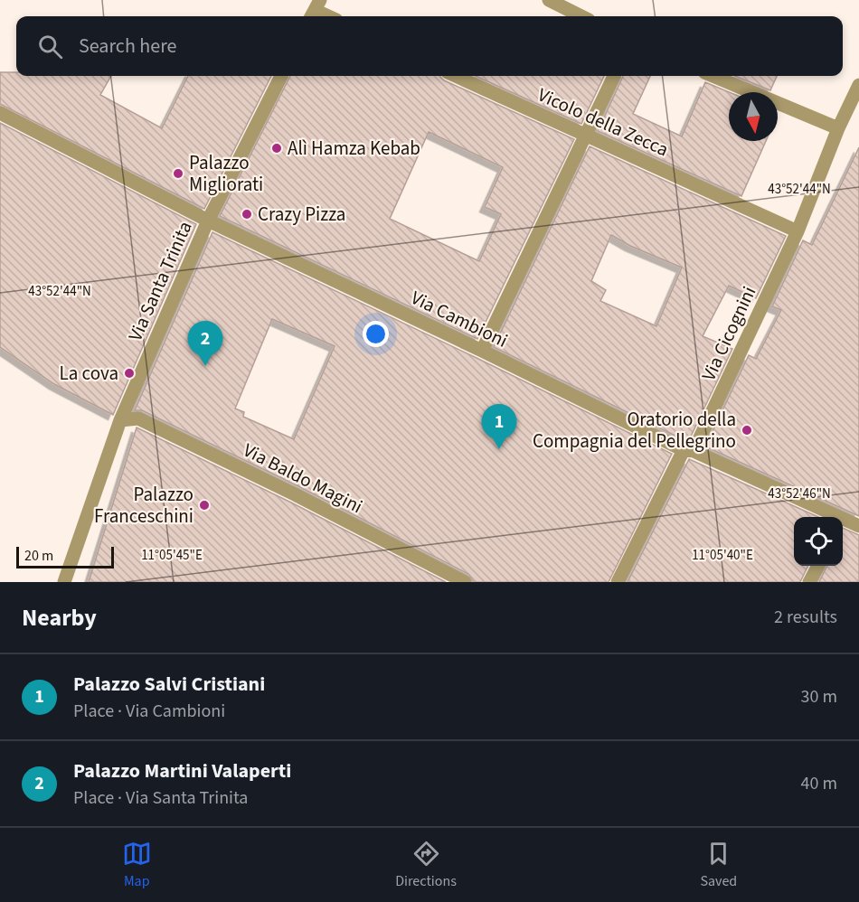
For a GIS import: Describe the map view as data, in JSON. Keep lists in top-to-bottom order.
{
  "streets": {
    "street": [
      "Vicolo della Zecca",
      "Via Santa Trinita",
      "Via Cambioni",
      "Via Cicognini",
      "Via Baldo Magini"
    ]
  },
  "crossings": [
    ["Vicolo della Zecca", "Via Cicognini"],
    ["Via Santa Trinita", "Via Cambioni"],
    ["Via Santa Trinita", "Via Baldo Magini"],
    ["Via Cambioni", "Via Cicognini"]
  ],
  "places": [
    "Alì Hamza Kebab",
    "Palazzo Migliorati",
    "Crazy Pizza",
    "La cova",
    "Oratorio della Compagnia del Pellegrino",
    "Palazzo Franceschini"
  ],
  "scale_bar": "20 m",
  "north": "bottom",
  "page": {
    "search": "Search here",
    "pins": ["2", "1"],
    "scale": "20 m",
    "heading": ["Nearby", "2 results"],
    "list": [
      {
        "mark": "1",
        "name": "Palazzo Salvi Cristiani",
        "note": "Place · Via Cambioni",
        "value": "30 m"
      },
      {
        "mark": "2",
        "name": "Palazzo Martini Valaperti",
        "note": "Place · Via Santa Trinita",
        "value": "40 m"
      }
    ],
    "nav": ["Map", "Directions", "Saved"]
  },
  "coordinates": [
    "43°52'44\"N",
    "43°52'46\"N",
    "11°05'45\"E",
    "11°05'40\"E"
  ]
}
